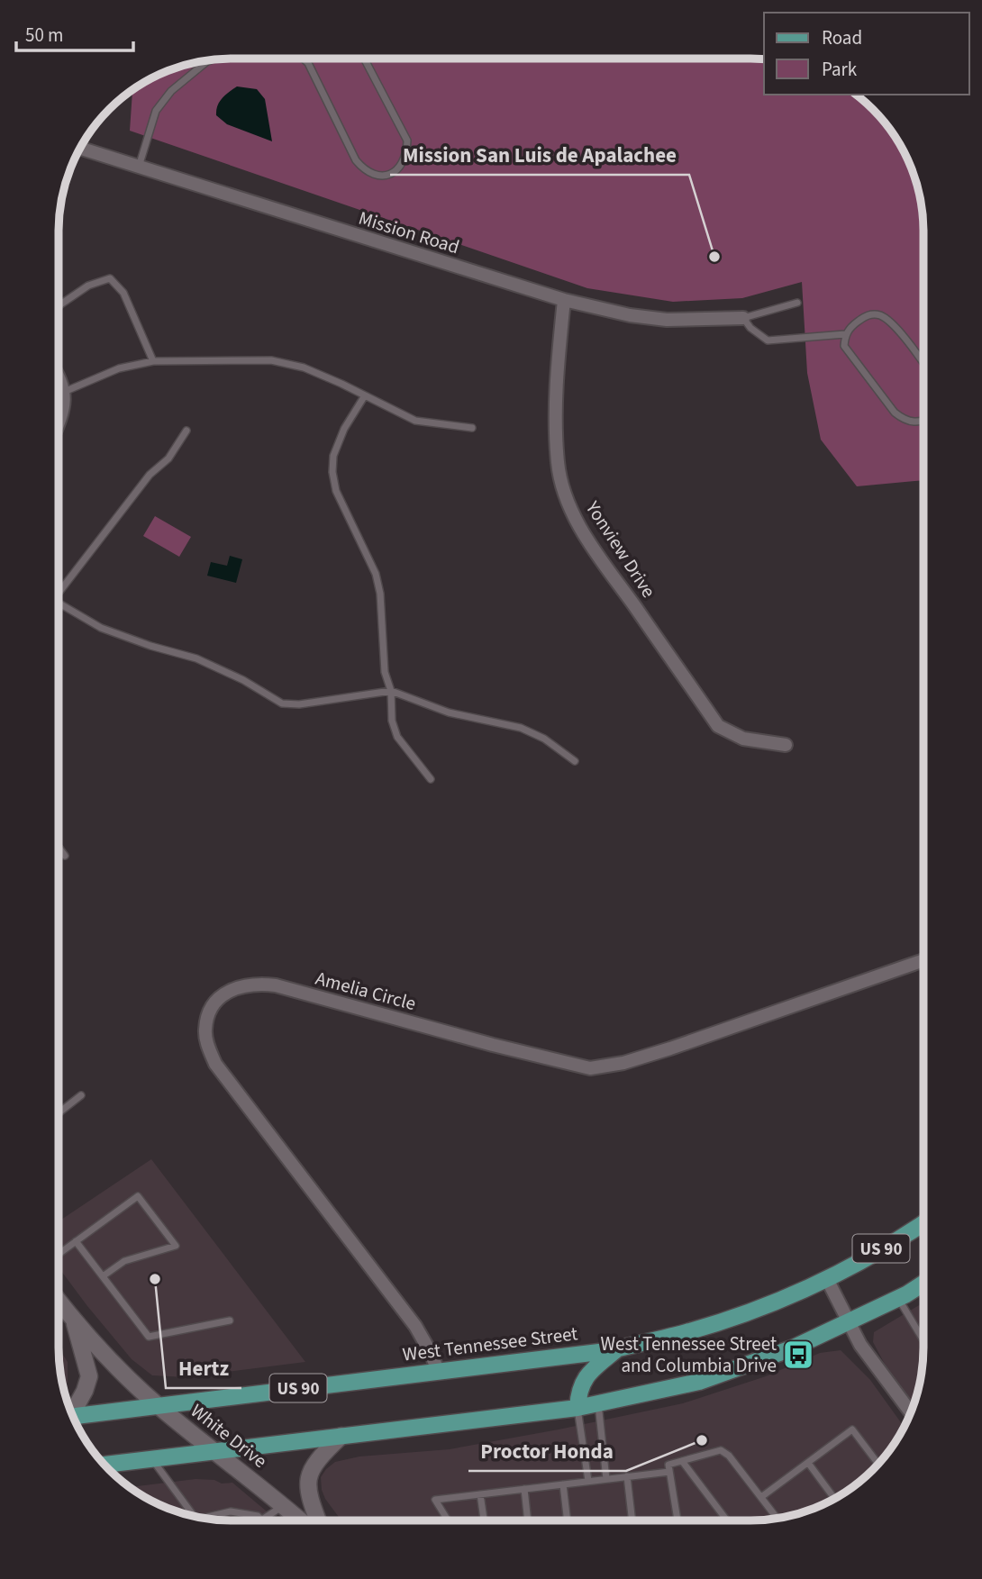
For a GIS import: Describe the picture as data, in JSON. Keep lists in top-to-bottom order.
{
  "streets": {
    "main road": ["US 90", "West Tennessee Street"],
    "street": [
      "Mission Road",
      "Yonview Drive",
      "Amelia Circle",
      "White Drive"
    ]
  },
  "crossings": [
    ["Mission Road", "Yonview Drive"],
    ["Amelia Circle", "West Tennessee Street"],
    ["US 90", "White Drive"],
    ["West Tennessee Street", "White Drive"]
  ],
  "places": {
    "other": ["Mission San Luis de Apalachee", "Hertz", "Proctor Honda"],
    "bus stop": ["West Tennessee Street and Columbia Drive"]
  },
  "legend": ["Road", "Park"],
  "scale_bar": "50 m"
}
